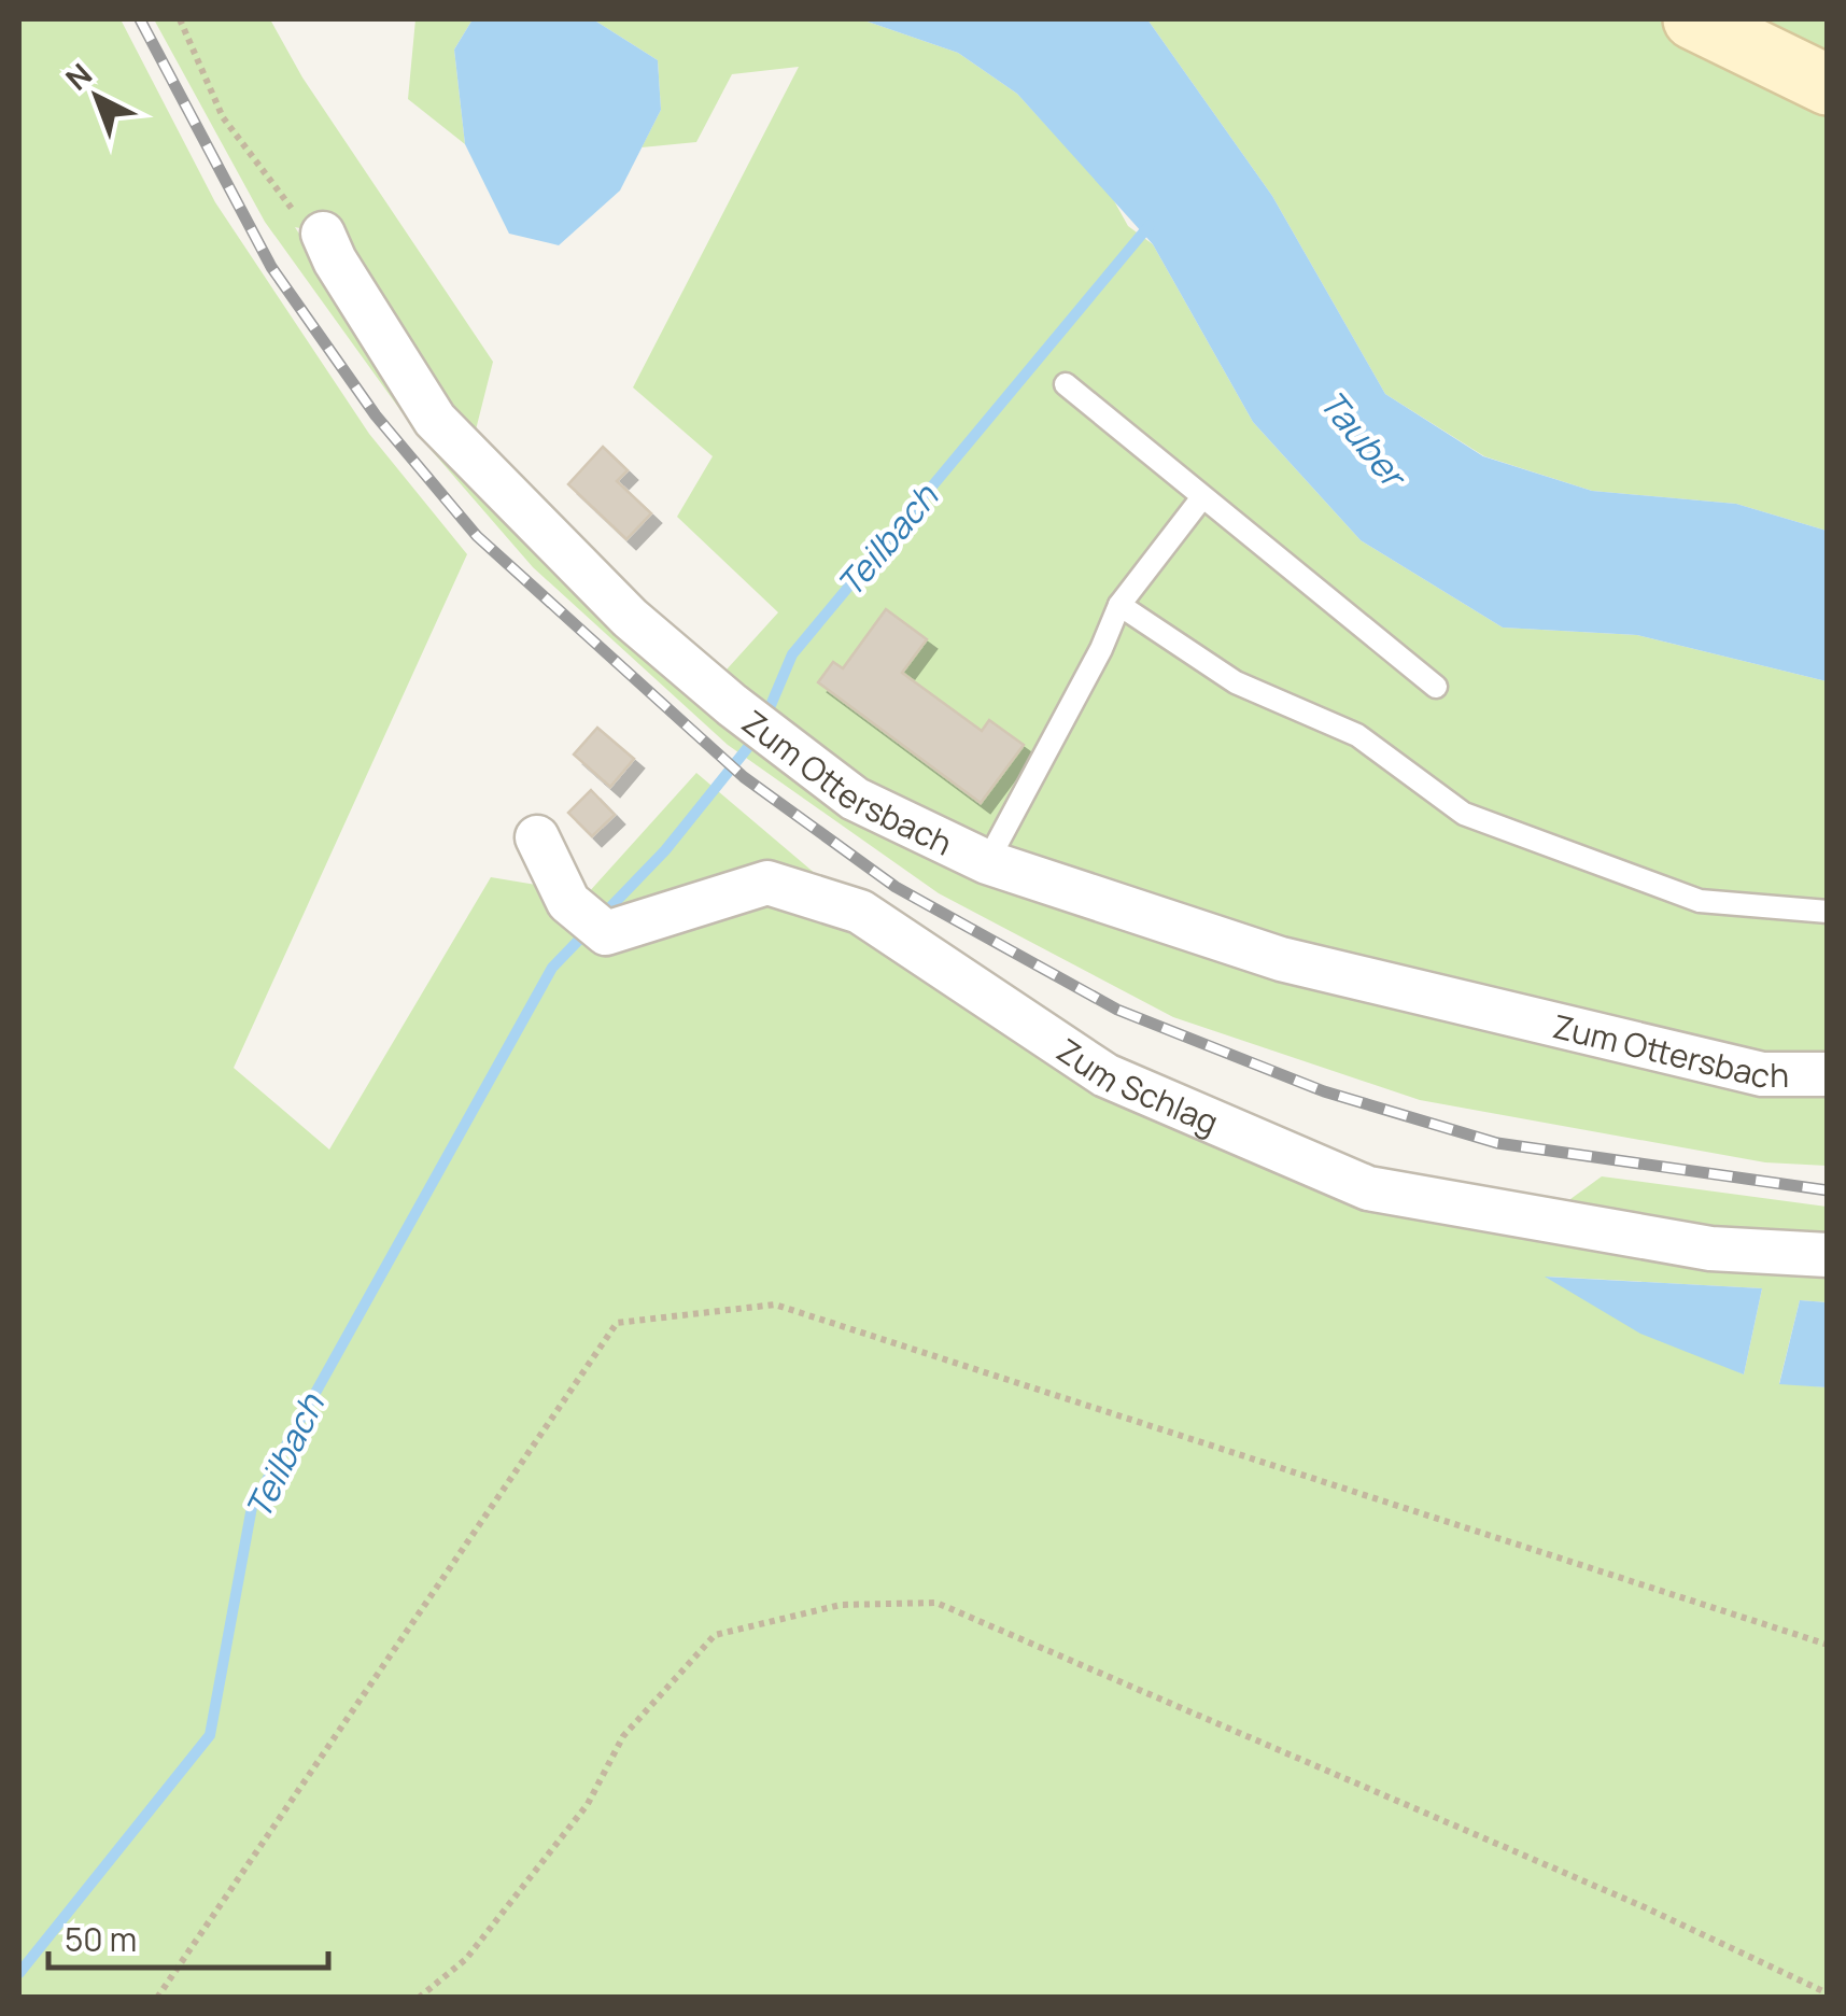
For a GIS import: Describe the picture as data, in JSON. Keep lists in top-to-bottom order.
{
  "streets": {
    "street": ["Zum Ottersbach", "Zum Schlag"]
  },
  "water": ["Tauber", "Teilbach"],
  "scale_bar": "50 m",
  "north": "top left"
}
